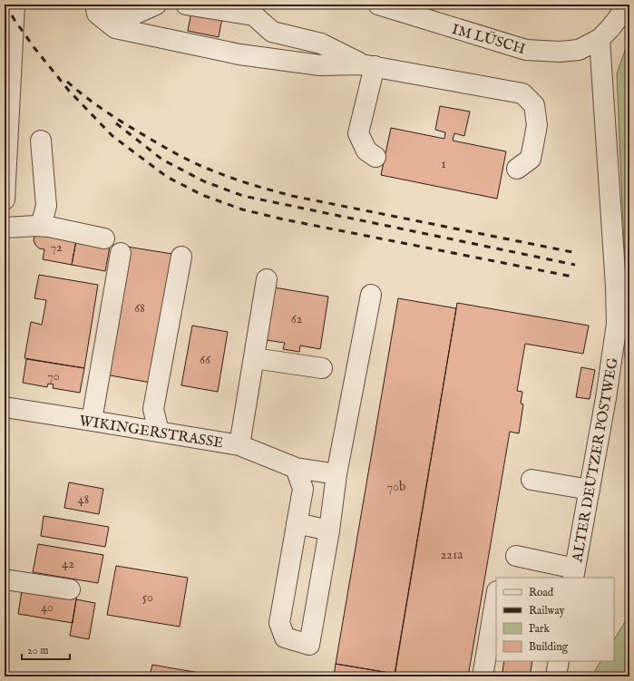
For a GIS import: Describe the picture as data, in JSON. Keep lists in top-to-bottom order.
{
  "streets": {
    "street": ["IM LÜSCH", "WIKINGERSTRASSE", "ALTER DEUTZER POSTWEG"]
  },
  "crossings": [
    ["IM LÜSCH", "ALTER DEUTZER POSTWEG"]
  ],
  "house_numbers": [
    "1",
    "72",
    "68",
    "62",
    "66",
    "70",
    "70b",
    "48",
    "221a",
    "42",
    "50",
    "40"
  ],
  "legend": [
    "Road",
    "Railway",
    "Park",
    "Building"
  ],
  "scale_bar": "20 m"
}
